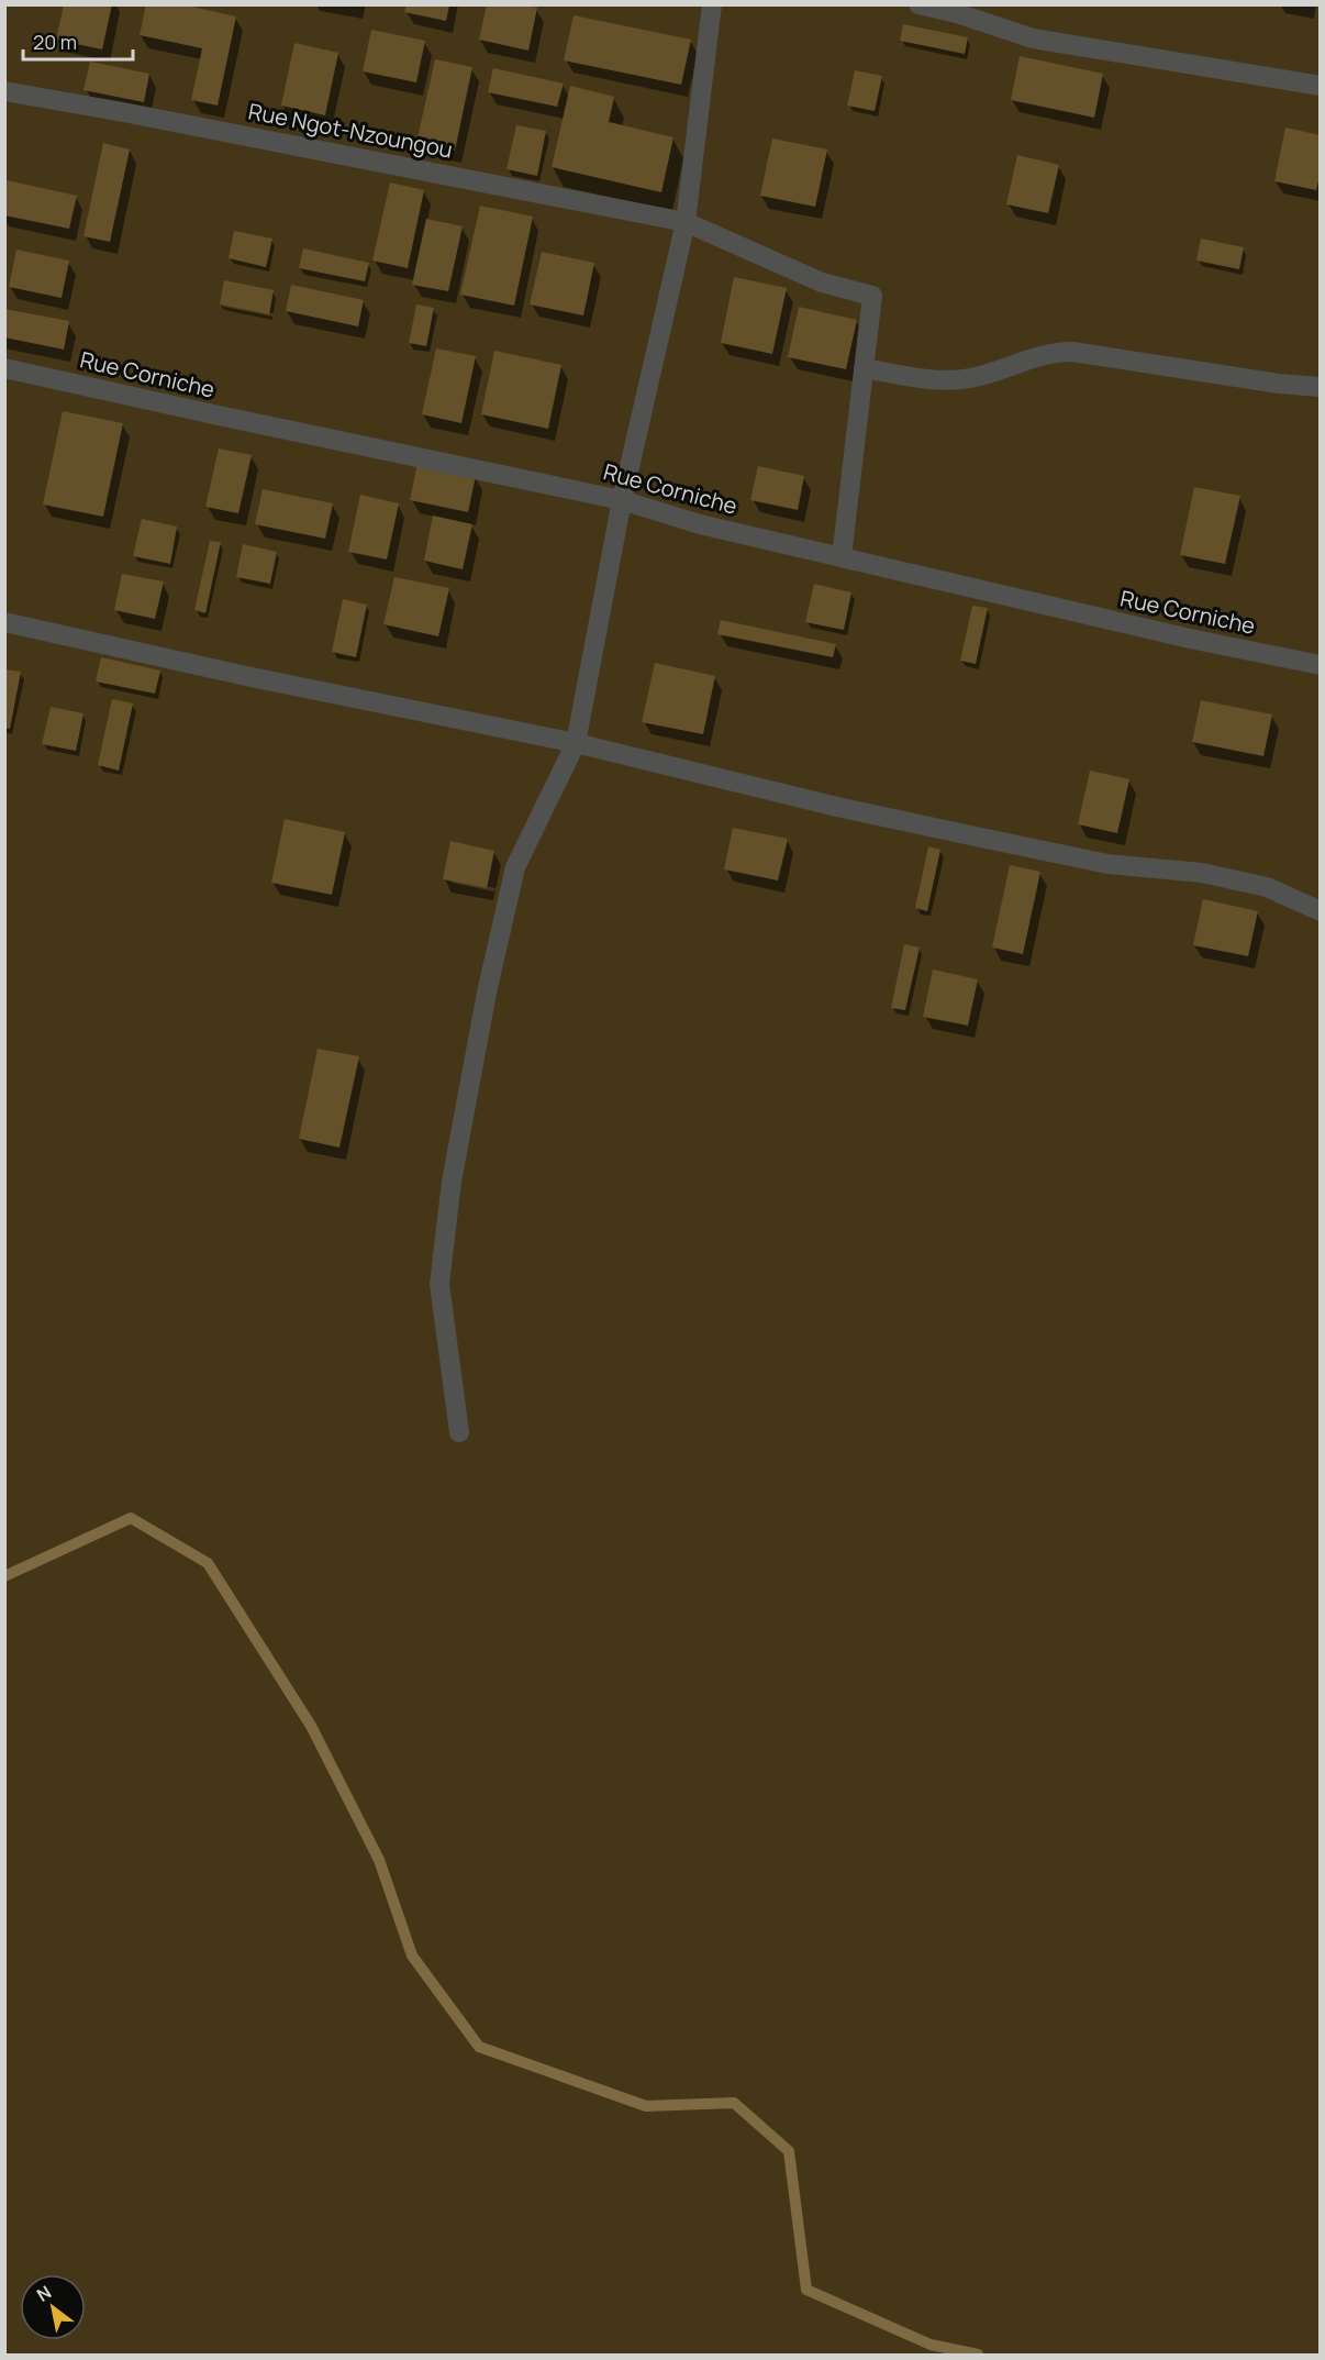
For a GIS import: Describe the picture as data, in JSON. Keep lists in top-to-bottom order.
{
  "streets": {
    "street": ["Rue Ngot-Nzoungou", "Rue Corniche"]
  },
  "scale_bar": "20 m",
  "north": "top left"
}
